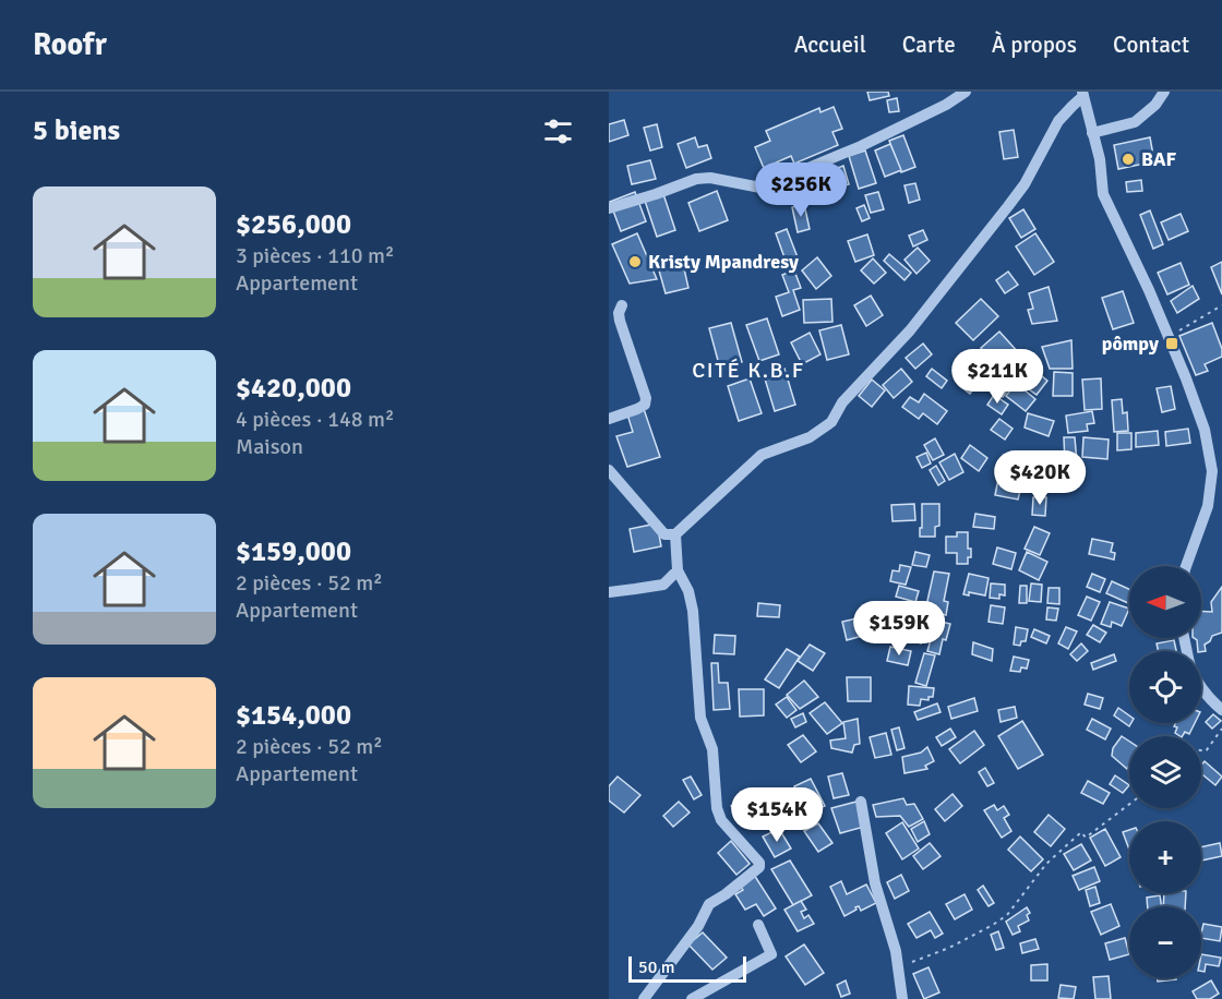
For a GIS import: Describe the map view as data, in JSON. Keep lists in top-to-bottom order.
{
  "districts": ["CITÉ K.B.F"],
  "places": {
    "other": ["BAF", "Kristy Mpandresy"],
    "transit": ["pômpy"]
  },
  "scale_bar": "50 m",
  "north": "left",
  "page": {
    "header": "Roofr",
    "nav": [
      "Accueil",
      "Carte",
      "À propos",
      "Contact"
    ],
    "heading": "5 biens",
    "price": [
      "$256K",
      "$211K",
      "$420K",
      "$159K",
      "$154K"
    ],
    "list": [
      {
        "name": "$256,000",
        "note": "3 pièces · 110 m² · Appartement"
      },
      {
        "name": "$420,000",
        "note": "4 pièces · 148 m² · Maison"
      },
      {
        "name": "$159,000",
        "note": "2 pièces · 52 m² · Appartement"
      },
      {
        "name": "$154,000",
        "note": "2 pièces · 52 m² · Appartement"
      }
    ],
    "map_buttons": ["+", "−"],
    "scale": "50 m"
  }
}
